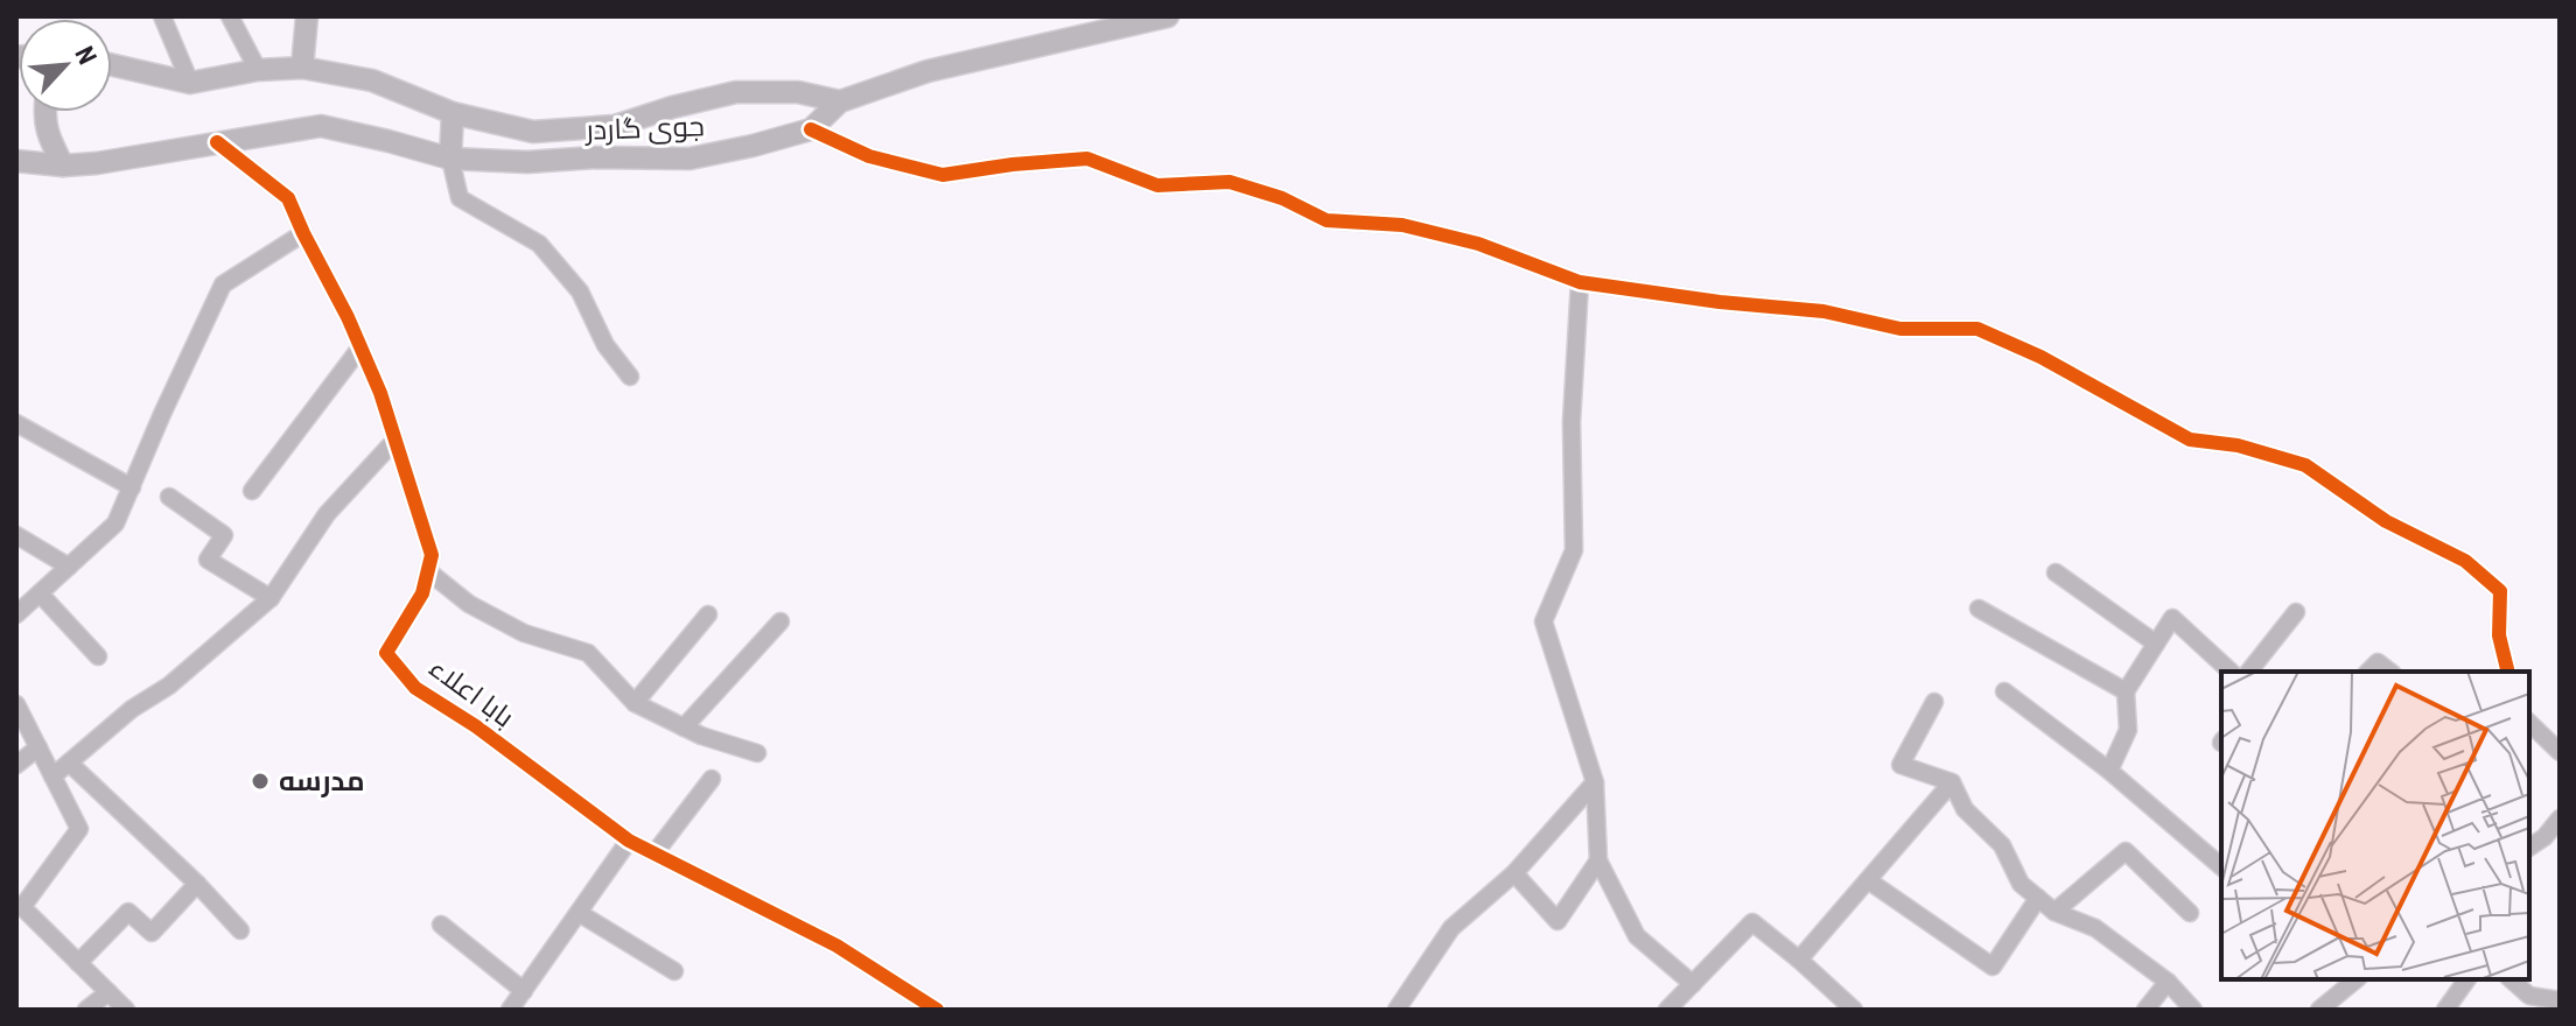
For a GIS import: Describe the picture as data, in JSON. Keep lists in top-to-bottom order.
{
  "streets": {
    "street": ["جوی گاردر", "بابا اعلاء"]
  },
  "places": ["مدرسه"],
  "north": "top right"
}
